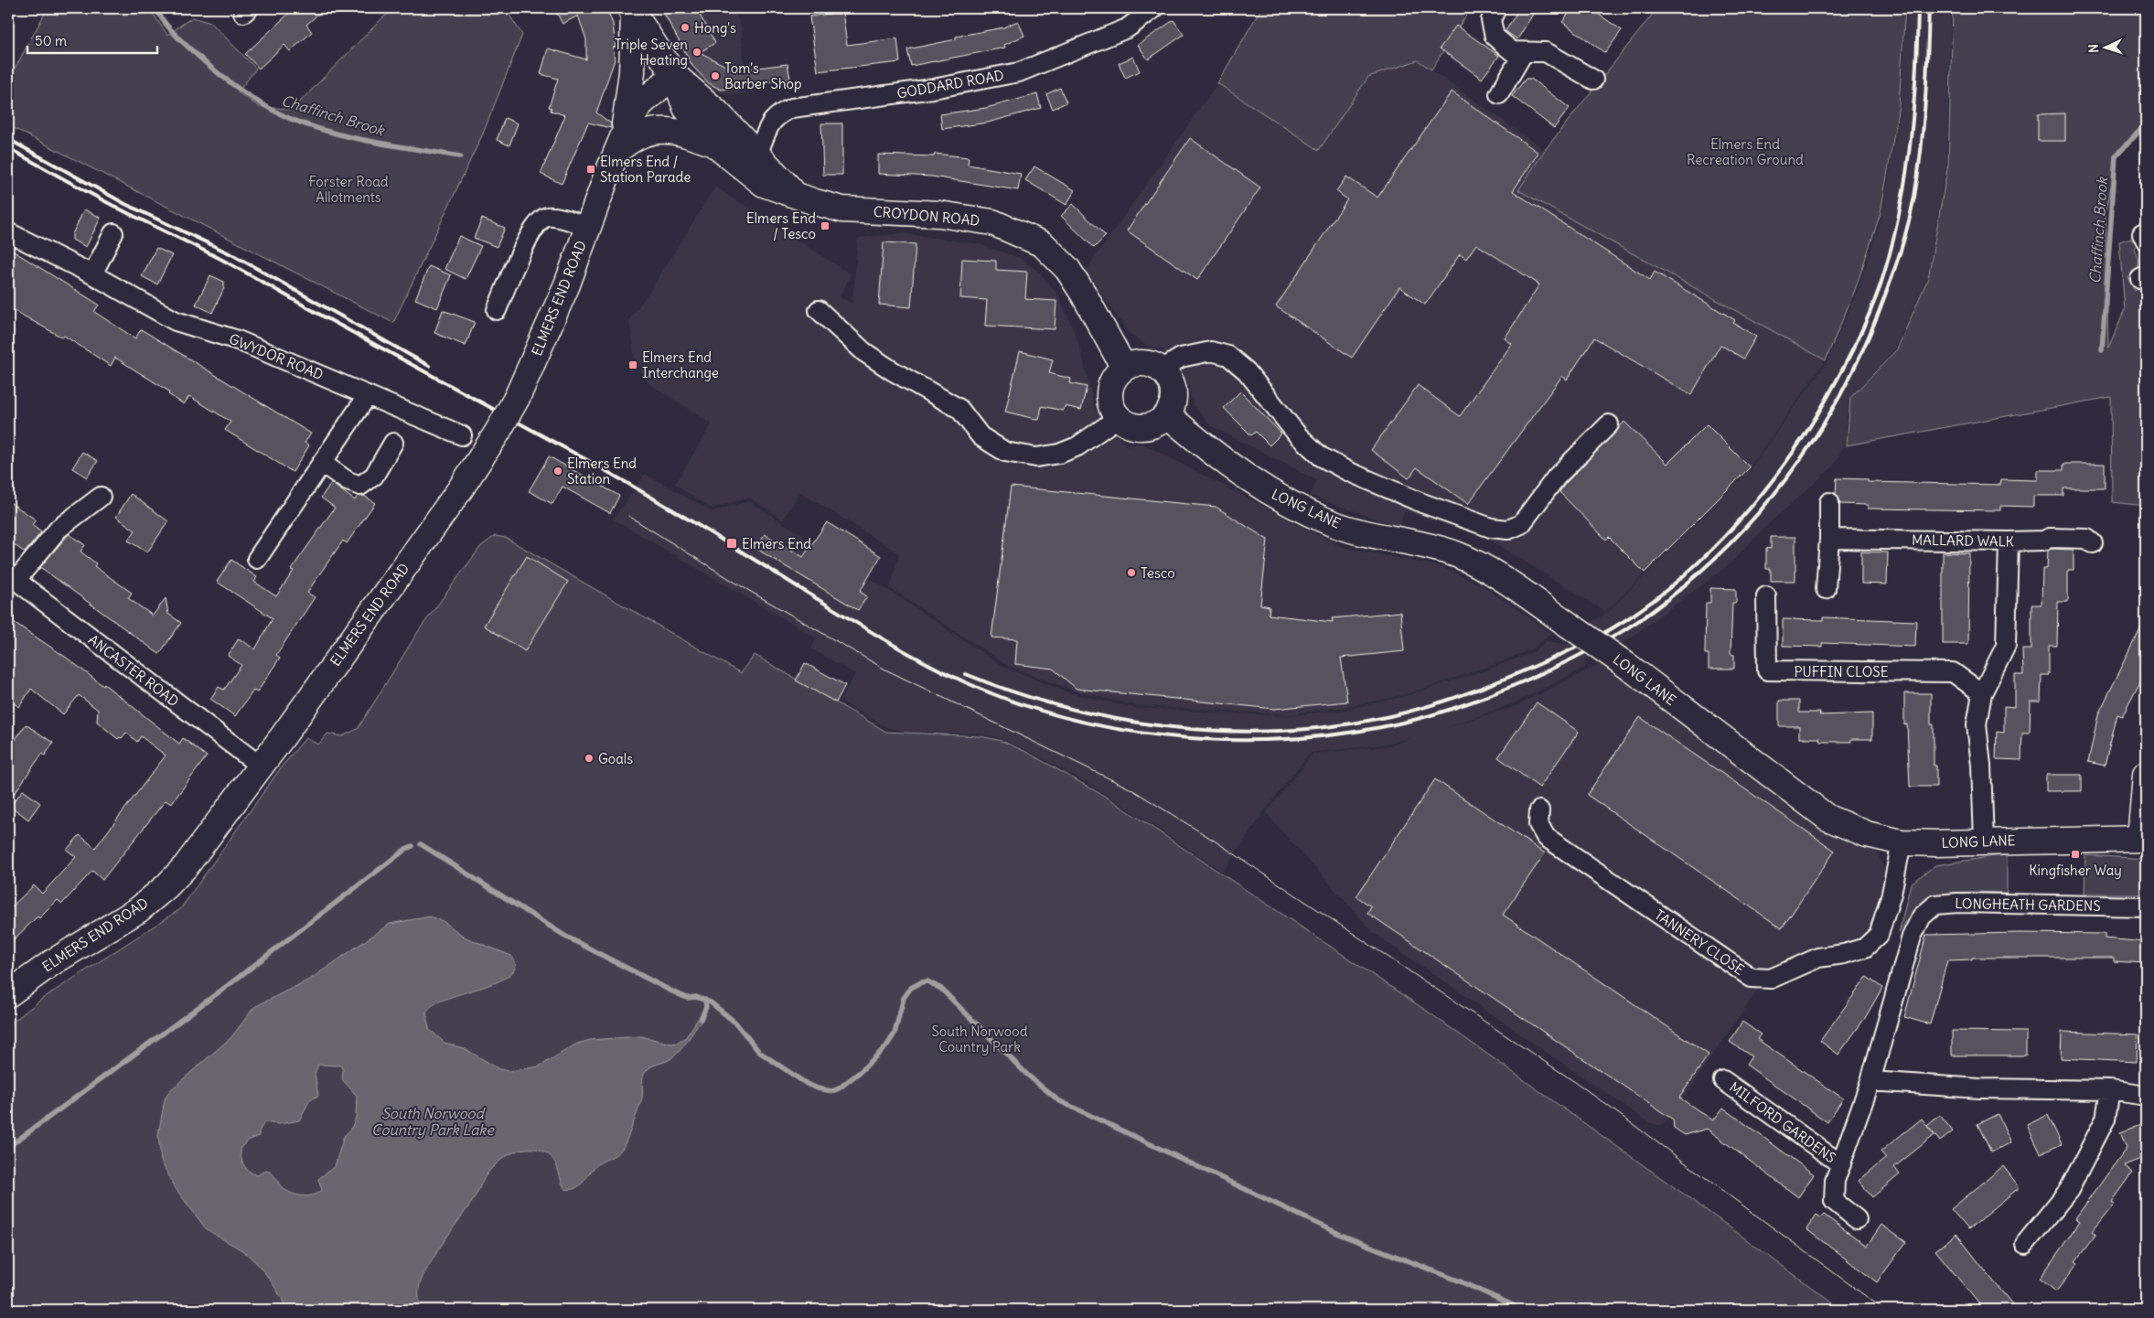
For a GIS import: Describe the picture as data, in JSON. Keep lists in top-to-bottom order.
{
  "streets": {
    "main road": ["CROYDON ROAD", "ELMERS END ROAD", "LONG LANE"],
    "street": [
      "GODDARD ROAD",
      "GWYDOR ROAD",
      "MALLARD WALK",
      "ANCASTER ROAD",
      "PUFFIN CLOSE",
      "LONGHEATH GARDENS",
      "TANNERY CLOSE",
      "MILFORD GARDENS"
    ]
  },
  "crossings": [
    ["GODDARD ROAD", "CROYDON ROAD"],
    ["CROYDON ROAD", "ELMERS END ROAD"],
    ["CROYDON ROAD", "LONG LANE"],
    ["ELMERS END ROAD", "ANCASTER ROAD"],
    ["LONG LANE", "TANNERY CLOSE"],
    ["LONGHEATH GARDENS", "MILFORD GARDENS"]
  ],
  "water": ["Chaffinch Brook", "South Norwood Country Park Lake"],
  "parks": ["Elmers End Recreation Ground", "Forster Road Allotments", "South Norwood Country Park"],
  "places": {
    "other": [
      "Hong's",
      "Triple Seven Heating",
      "Tom's Barber Shop",
      "Elmers End Station",
      "Tesco",
      "Goals"
    ],
    "transit": [
      "Elmers End / Station Parade",
      "Elmers End / Tesco",
      "Elmers End Interchange",
      "Elmers End",
      "Kingfisher Way"
    ]
  },
  "scale_bar": "50 m",
  "north": "left"
}
